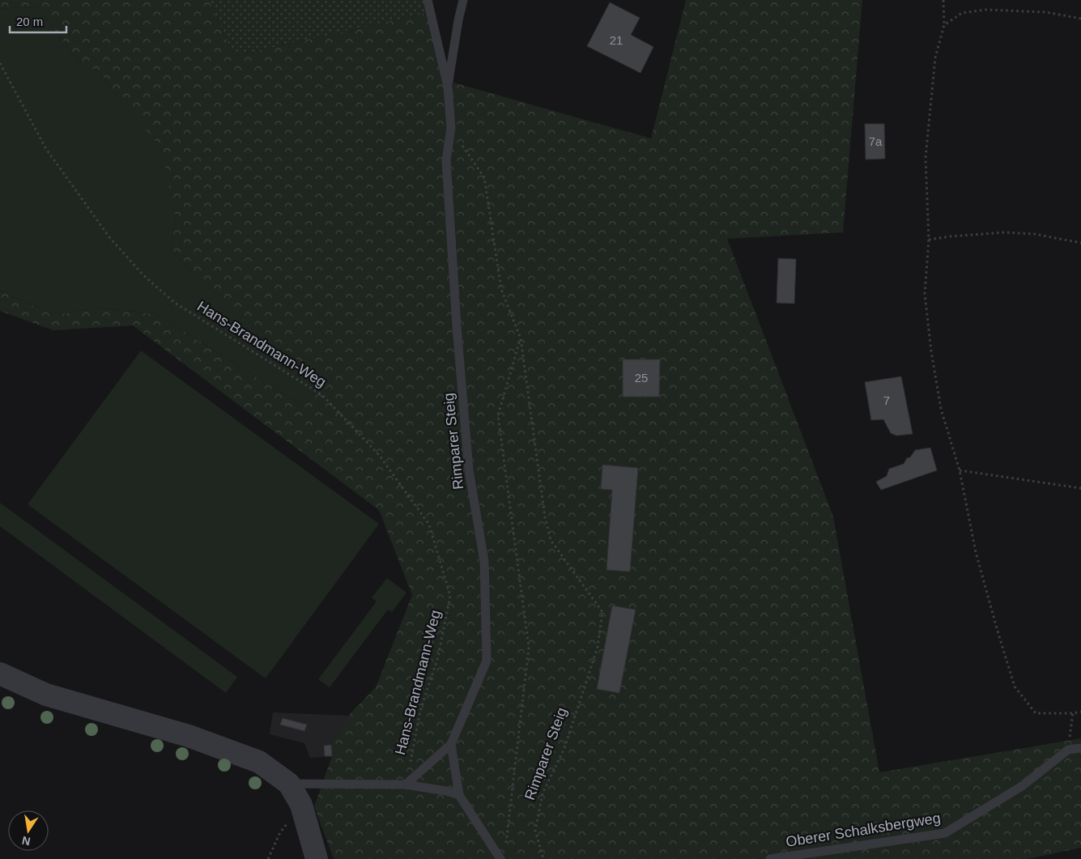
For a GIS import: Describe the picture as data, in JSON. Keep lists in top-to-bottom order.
{
  "streets": {
    "lane": ["Rimparer Steig", "Oberer Schalksbergweg"],
    "path": ["Hans-Brandmann-Weg"]
  },
  "crossings": [
    ["Hans-Brandmann-Weg", "Rimparer Steig"]
  ],
  "house_numbers": [
    "21",
    "7a",
    "25",
    "7"
  ],
  "scale_bar": "20 m",
  "north": "bottom"
}
